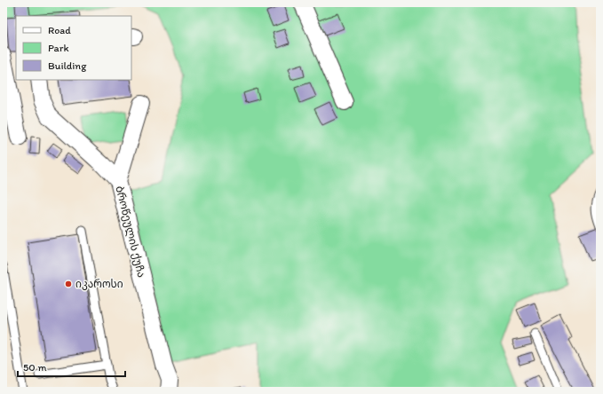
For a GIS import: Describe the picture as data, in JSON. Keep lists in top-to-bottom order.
{
  "streets": {
    "street": ["ბროწეულის ქუჩა"]
  },
  "places": ["იკაროსი"],
  "legend": ["Road", "Park", "Building"],
  "scale_bar": "50 m"
}
